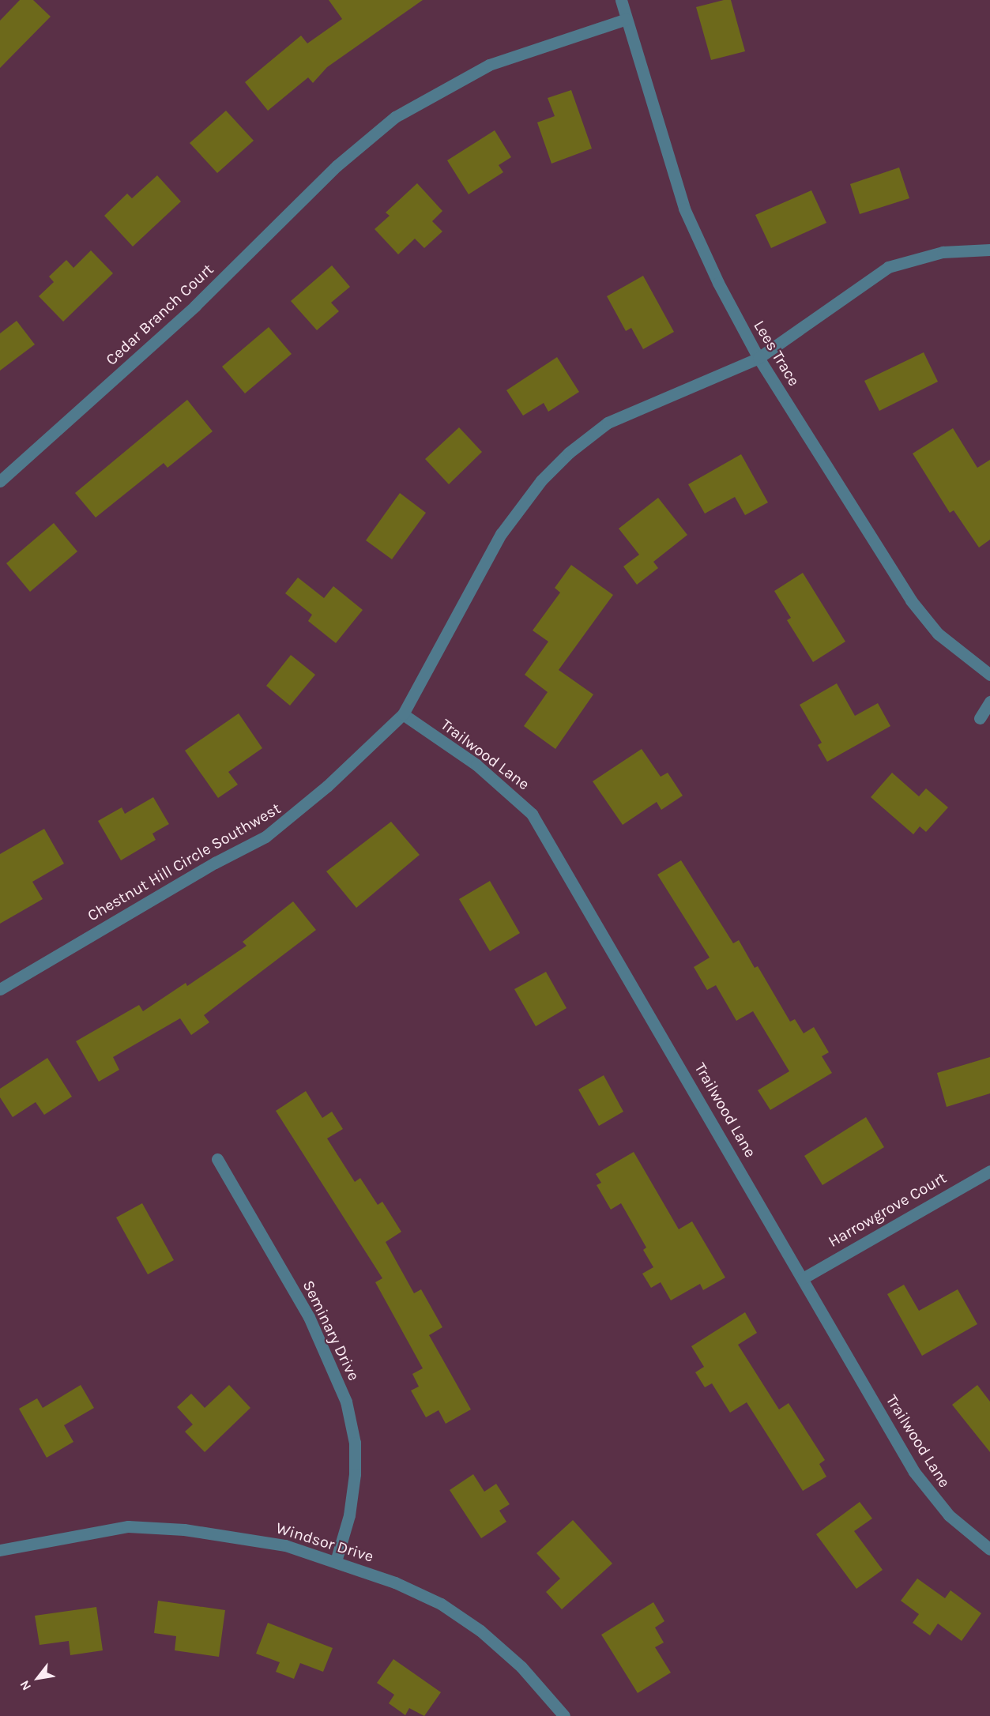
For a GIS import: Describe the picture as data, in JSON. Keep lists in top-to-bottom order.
{
  "streets": {
    "street": [
      "Cedar Branch Court",
      "Lees Trace",
      "Trailwood Lane",
      "Chestnut Hill Circle Southwest",
      "Harrowgrove Court",
      "Seminary Drive",
      "Windsor Drive"
    ]
  },
  "crossings": [
    ["Cedar Branch Court", "Lees Trace"],
    ["Lees Trace", "Chestnut Hill Circle Southwest"],
    ["Trailwood Lane", "Chestnut Hill Circle Southwest"],
    ["Trailwood Lane", "Harrowgrove Court"],
    ["Seminary Drive", "Windsor Drive"]
  ],
  "north": "bottom left"
}
